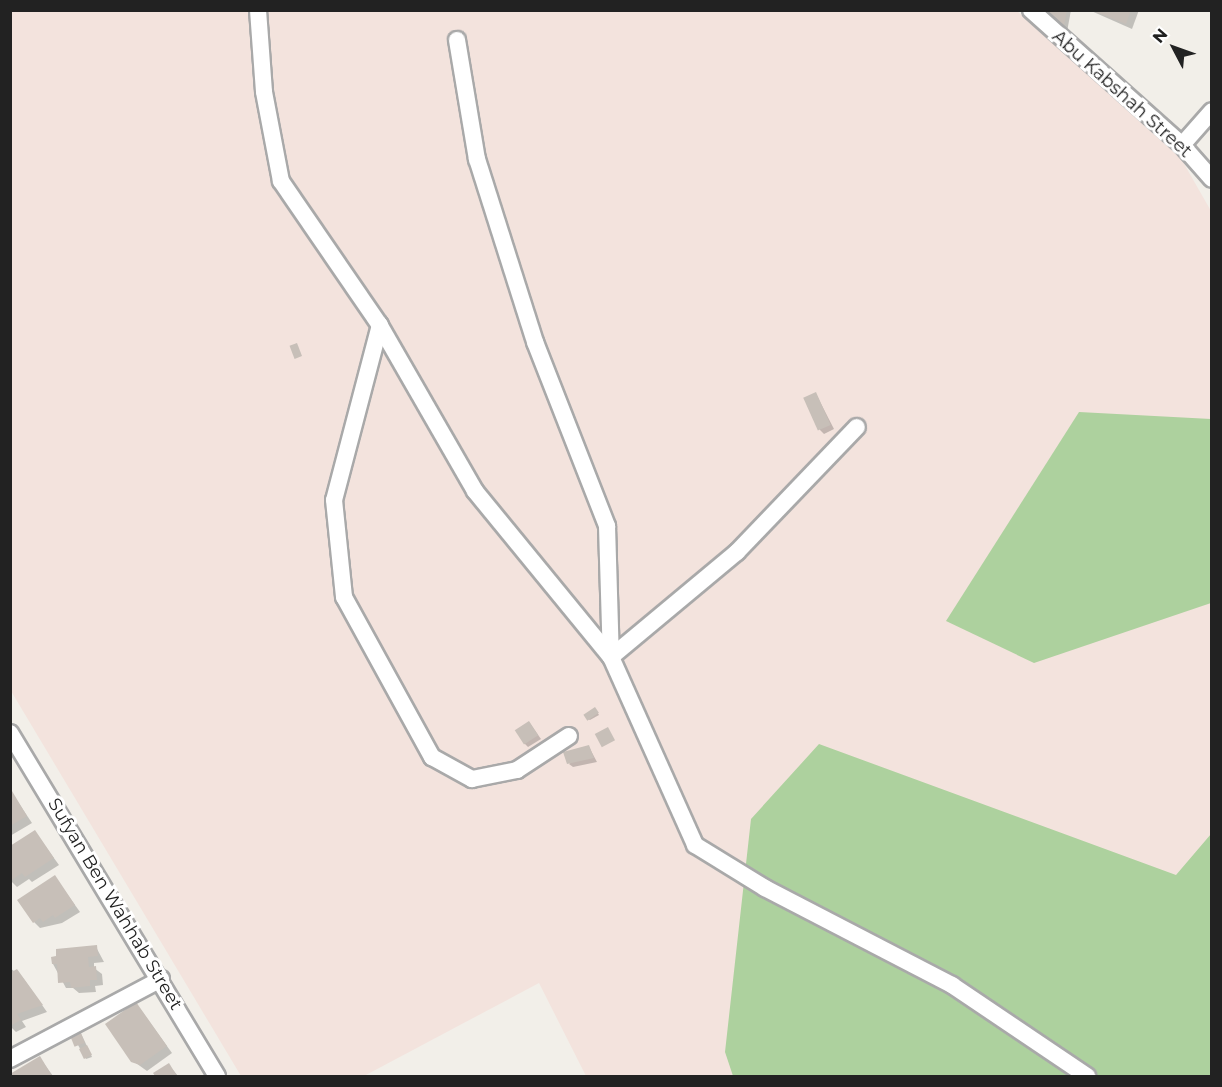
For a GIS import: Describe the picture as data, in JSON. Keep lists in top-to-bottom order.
{
  "streets": {
    "street": ["Abu Kabshah Street", "Sufyan Ben Wahhab Street"]
  },
  "north": "top left"
}
